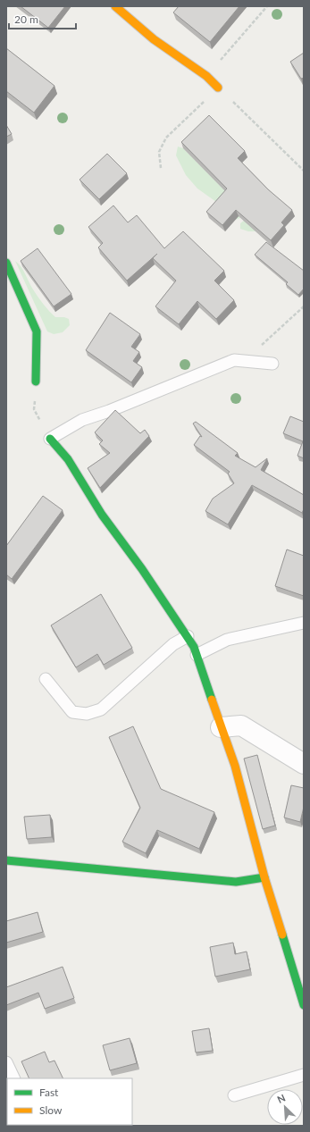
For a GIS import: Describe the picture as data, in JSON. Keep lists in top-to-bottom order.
{
  "legend": ["Fast", "Slow"],
  "scale_bar": "20 m",
  "north": "top left"
}
